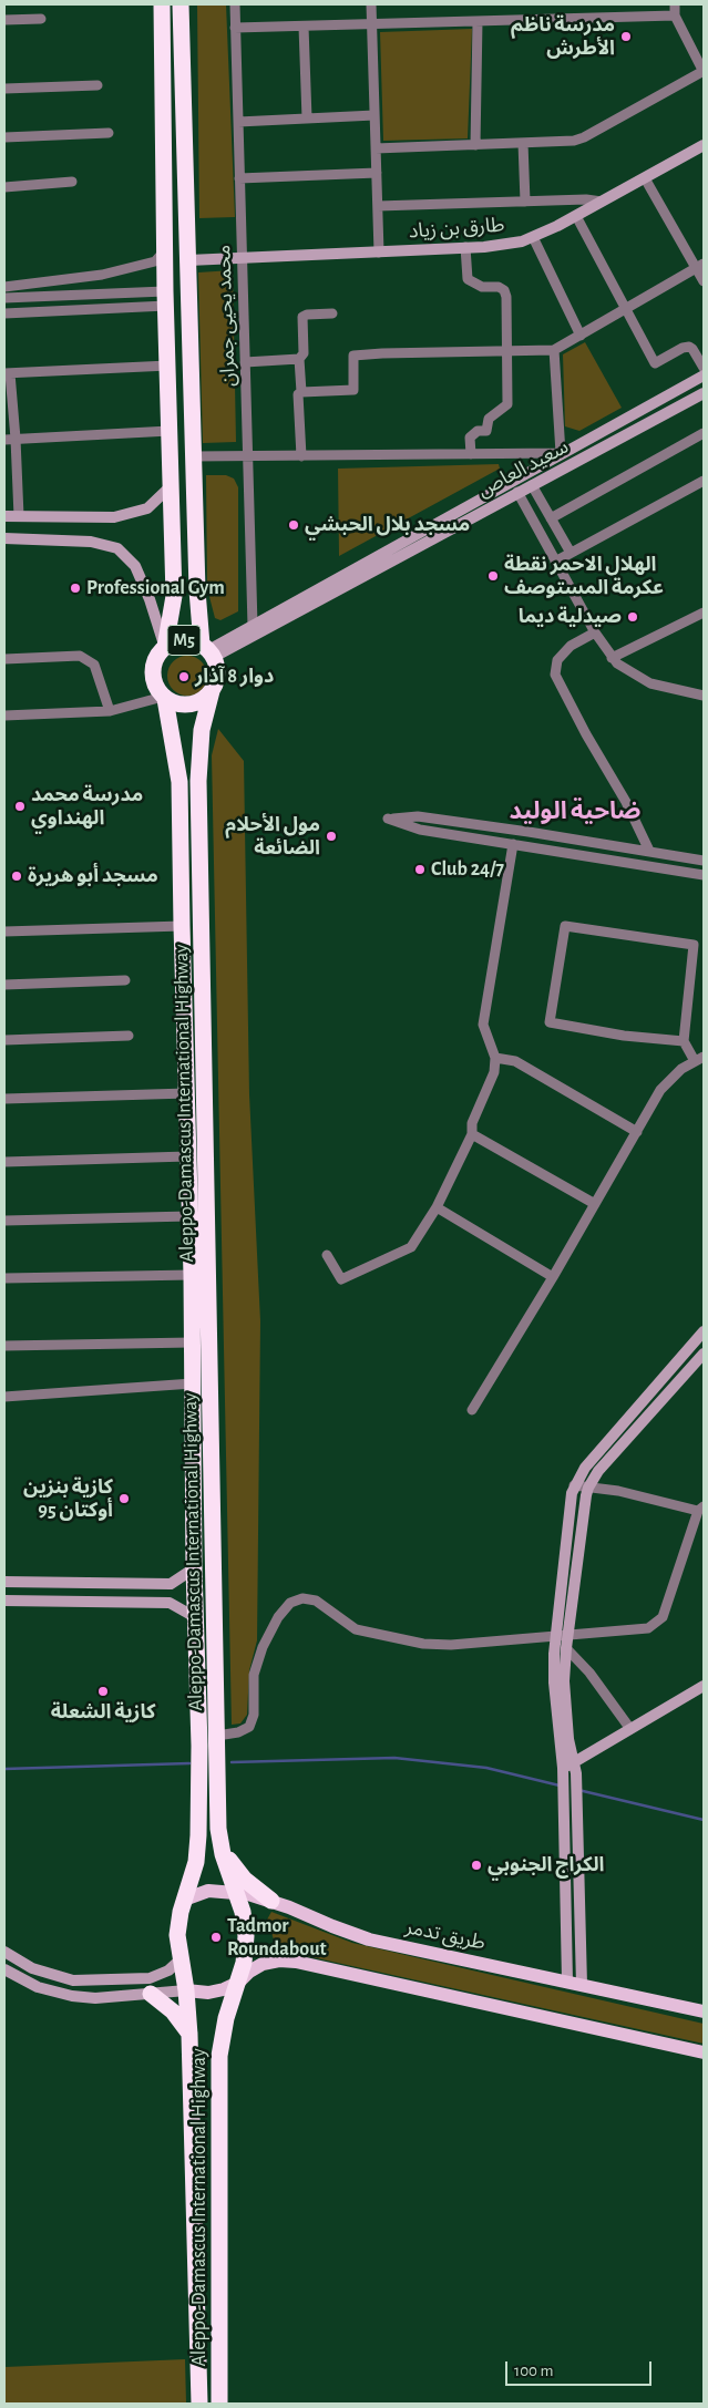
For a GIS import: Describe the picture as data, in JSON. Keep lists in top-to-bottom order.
{
  "streets": {
    "highway": ["M5", "Aleppo-Damascus International Highway"],
    "main road": ["طارق بن زياد", "سعيد العاص", "طريق تدمر"],
    "street": ["محمد يحيى جمران"]
  },
  "crossings": [
    ["طارق بن زياد", "محمد يحيى جمران"],
    ["سعيد العاص", "M5"],
    ["سعيد العاص", "Aleppo-Damascus International Highway"],
    ["M5", "Aleppo-Damascus International Highway"],
    ["Aleppo-Damascus International Highway", "طريق تدمر"]
  ],
  "districts": ["ضاحية الوليد"],
  "places": [
    "مدرسة ناظم الأطرش",
    "مسجد بلال الحبشي",
    "الهلال الاحمر نقطة عكرمة المستوصف",
    "Professional Gym",
    "صيدلية ديما",
    "دوار 8 آذار",
    "مدرسة محمد الهنداوي",
    "مول الأحلام الضائعة",
    "Club 24/7",
    "مسجد أبو هريرة",
    "كازية بنزين أوكتان 95",
    "كازية الشعلة",
    "الكراج الجنوبي",
    "Tadmor Roundabout"
  ],
  "scale_bar": "100 m"
}
